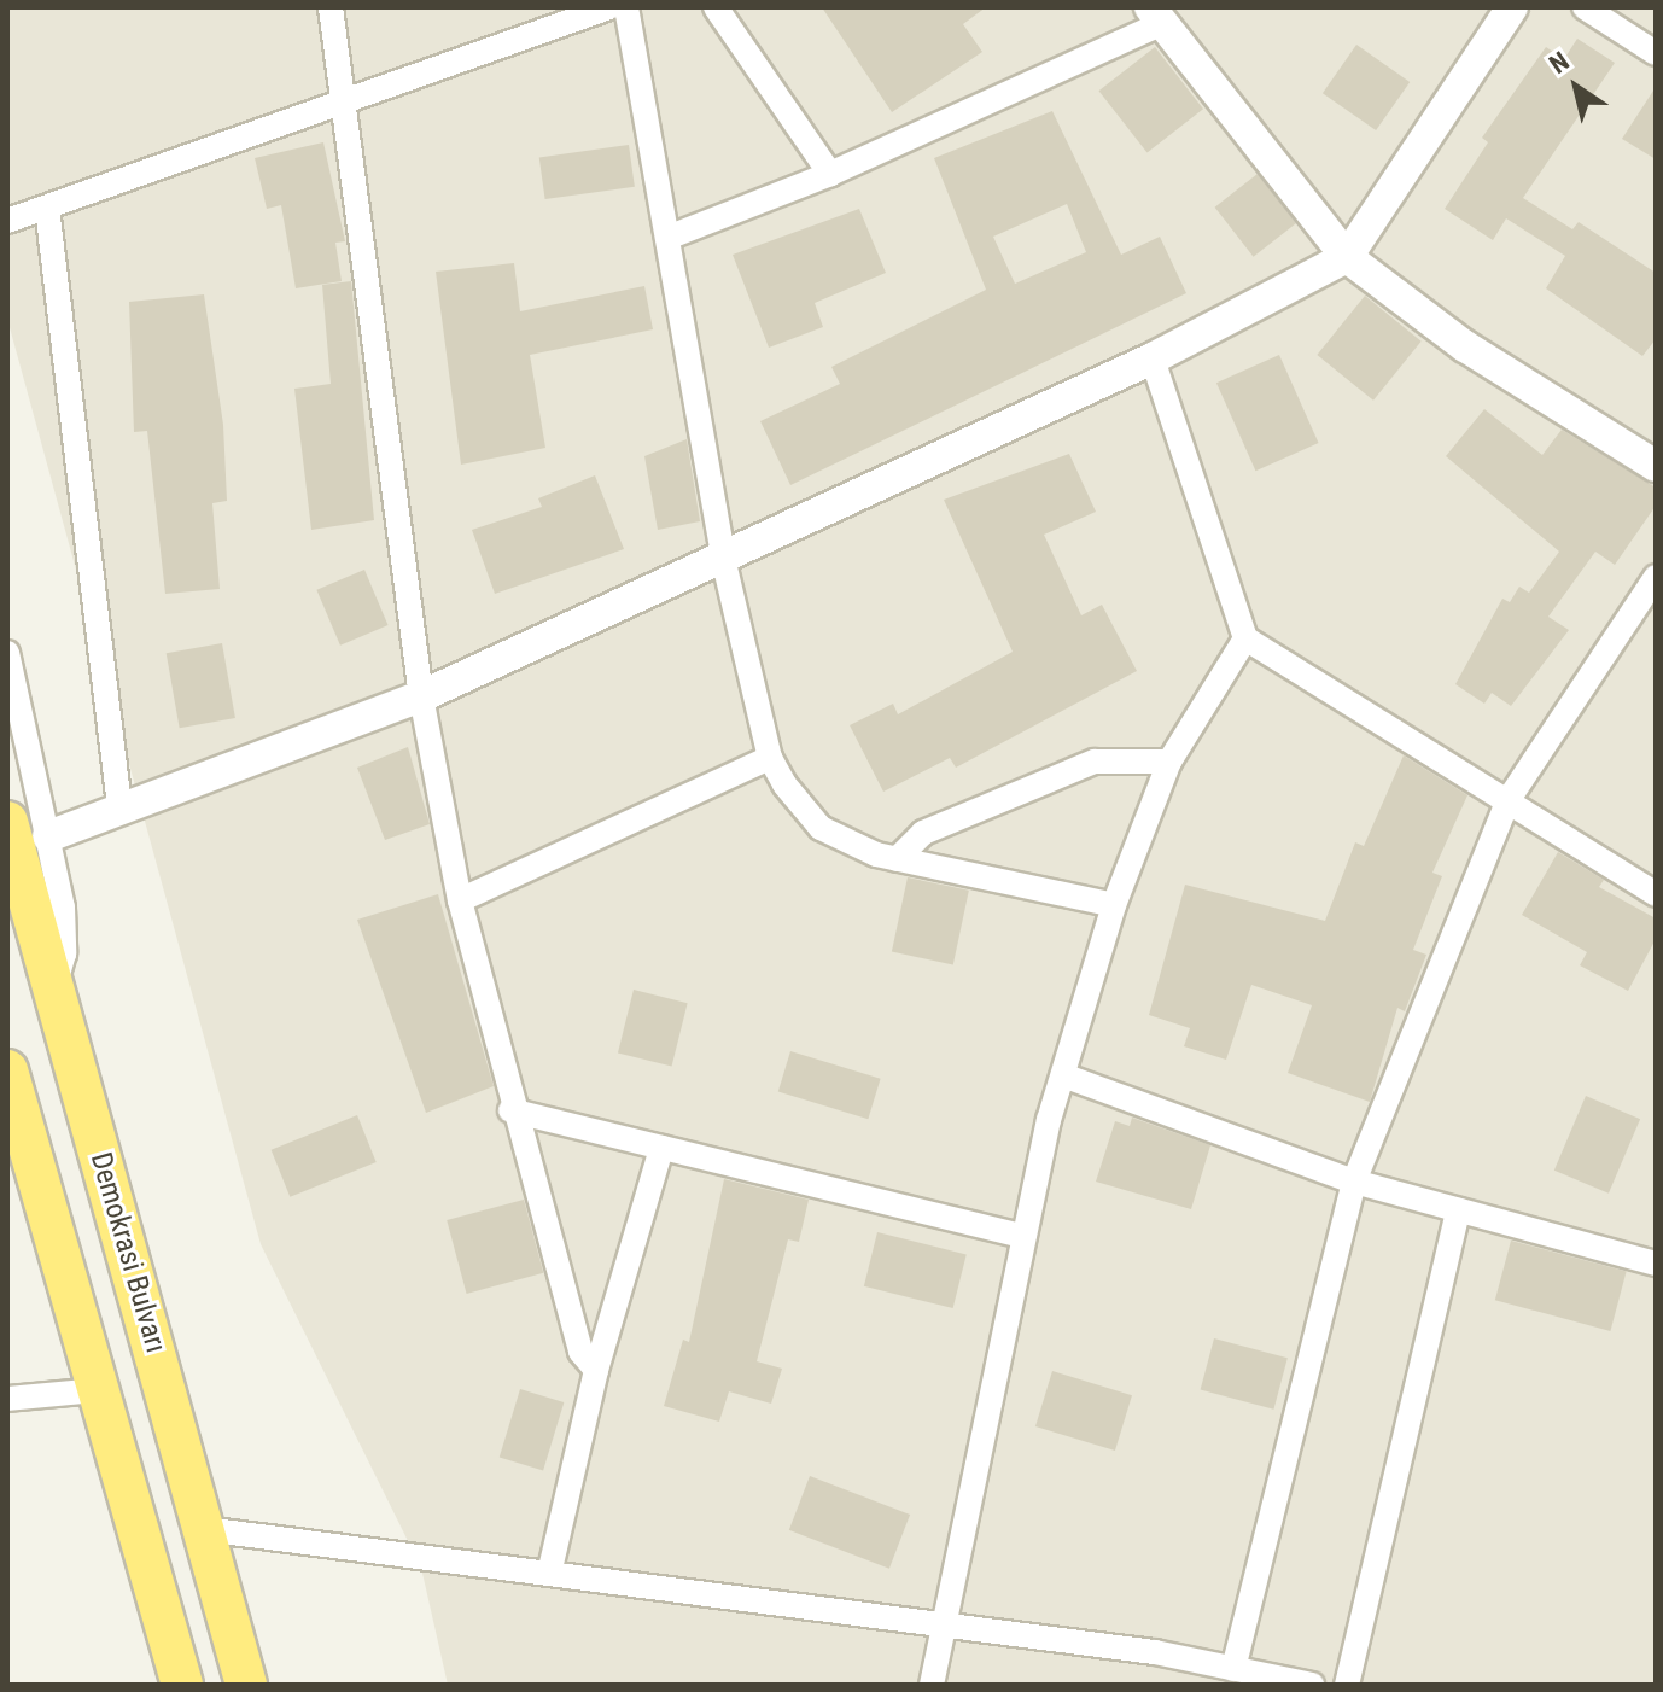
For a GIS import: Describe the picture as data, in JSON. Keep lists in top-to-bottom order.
{
  "streets": {
    "highway": ["Demokrasi Bulvarı"]
  },
  "north": "top left"
}
